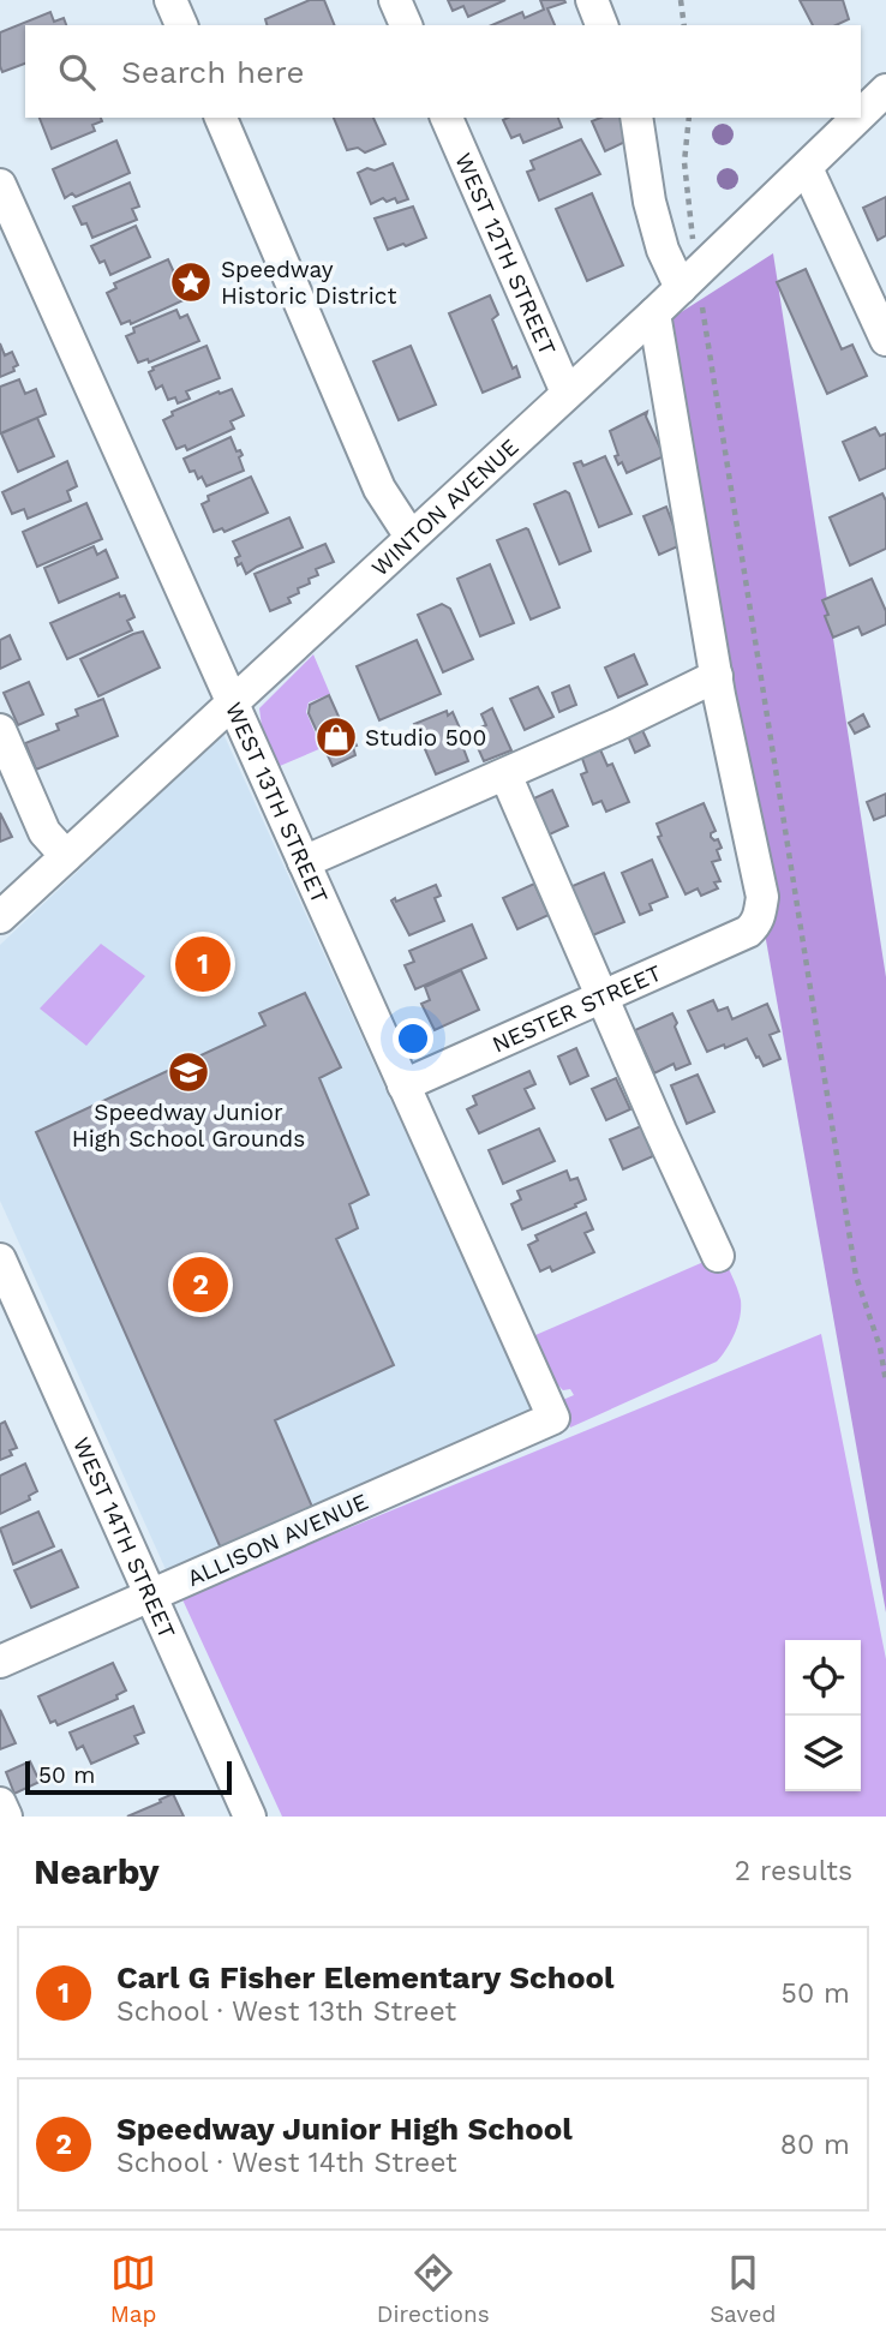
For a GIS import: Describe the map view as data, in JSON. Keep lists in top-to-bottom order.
{
  "streets": {
    "street": [
      "WEST 12TH STREET",
      "WINTON AVENUE",
      "WEST 13TH STREET",
      "NESTER STREET",
      "WEST 14TH STREET",
      "ALLISON AVENUE"
    ]
  },
  "crossings": [
    ["WEST 12TH STREET", "WINTON AVENUE"],
    ["WINTON AVENUE", "WEST 13TH STREET"],
    ["WEST 13TH STREET", "NESTER STREET"],
    ["WEST 13TH STREET", "ALLISON AVENUE"],
    ["WEST 14TH STREET", "ALLISON AVENUE"]
  ],
  "places": {
    "place": ["Speedway Historic District"],
    "shop": ["Studio 500"],
    "school or university": ["Speedway Junior High School Grounds"]
  },
  "scale_bar": "50 m",
  "page": {
    "search": "Search here",
    "pins": ["1", "2"],
    "scale": "50 m",
    "heading": ["Nearby", "2 results"],
    "list": [
      {
        "mark": "1",
        "name": "Carl G Fisher Elementary School",
        "note": "School · West 13th Street",
        "value": "50 m"
      },
      {
        "mark": "2",
        "name": "Speedway Junior High School",
        "note": "School · West 14th Street",
        "value": "80 m"
      }
    ],
    "nav": ["Map", "Directions", "Saved"]
  }
}
